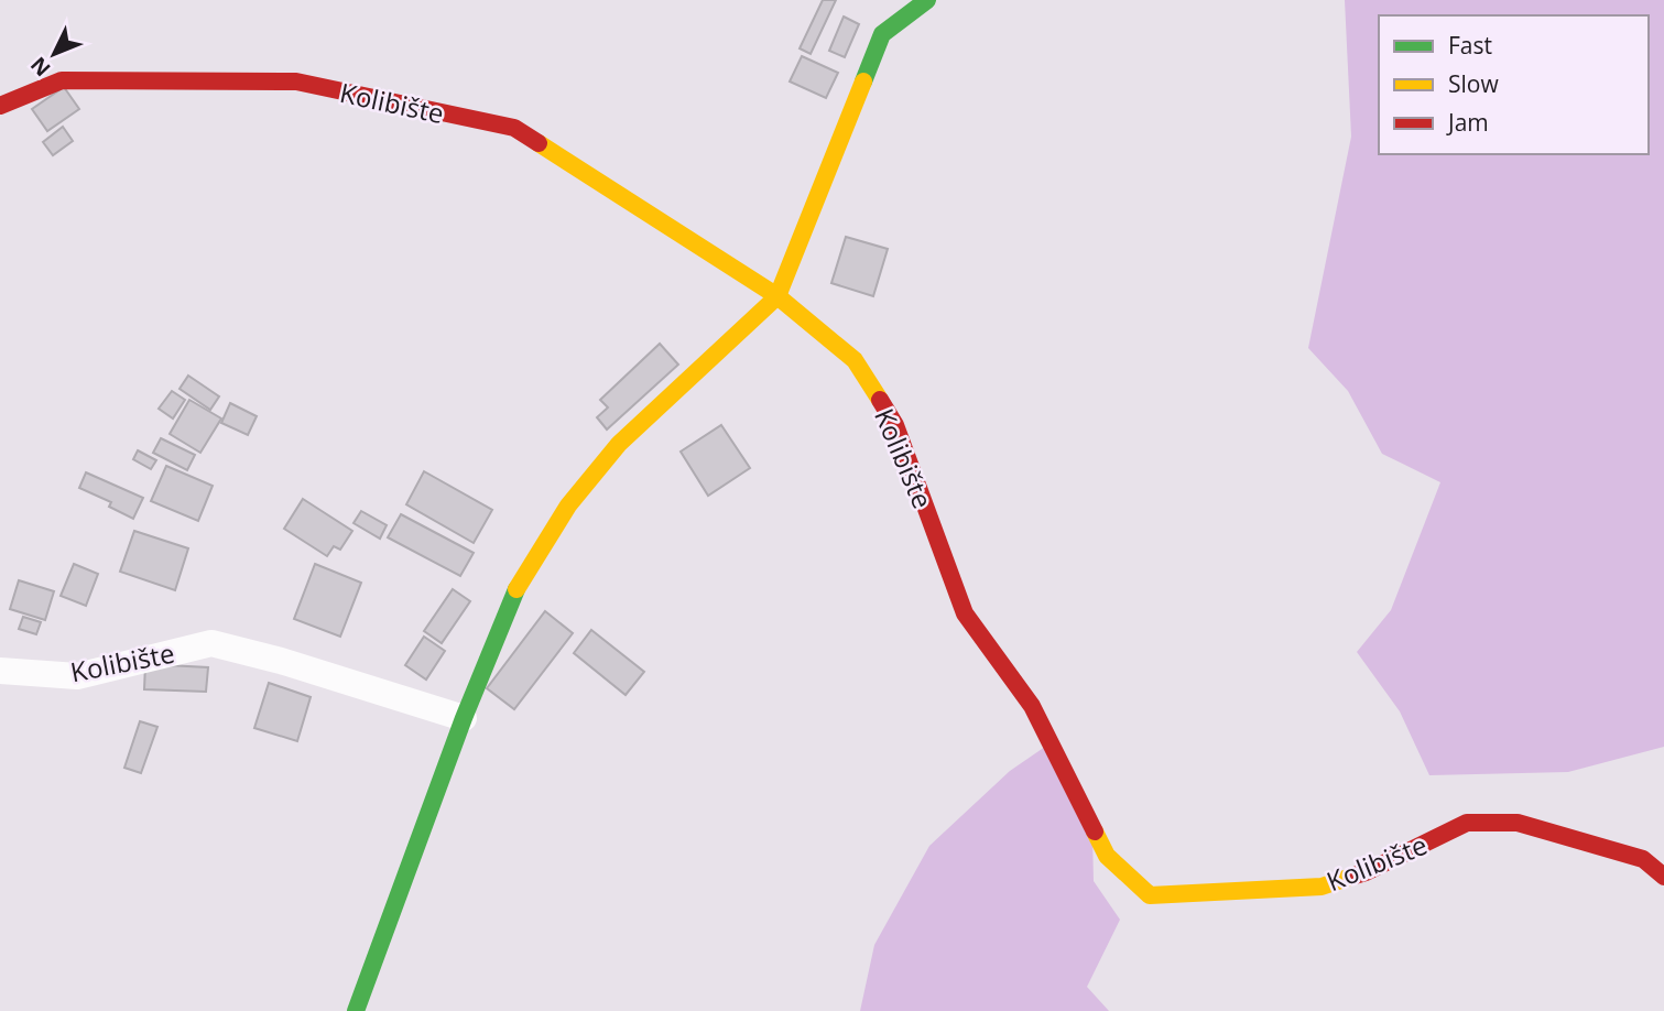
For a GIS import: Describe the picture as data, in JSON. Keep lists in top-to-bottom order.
{
  "streets": {
    "street": ["Kolibište"]
  },
  "legend": ["Fast", "Slow", "Jam"],
  "north": "bottom left"
}
